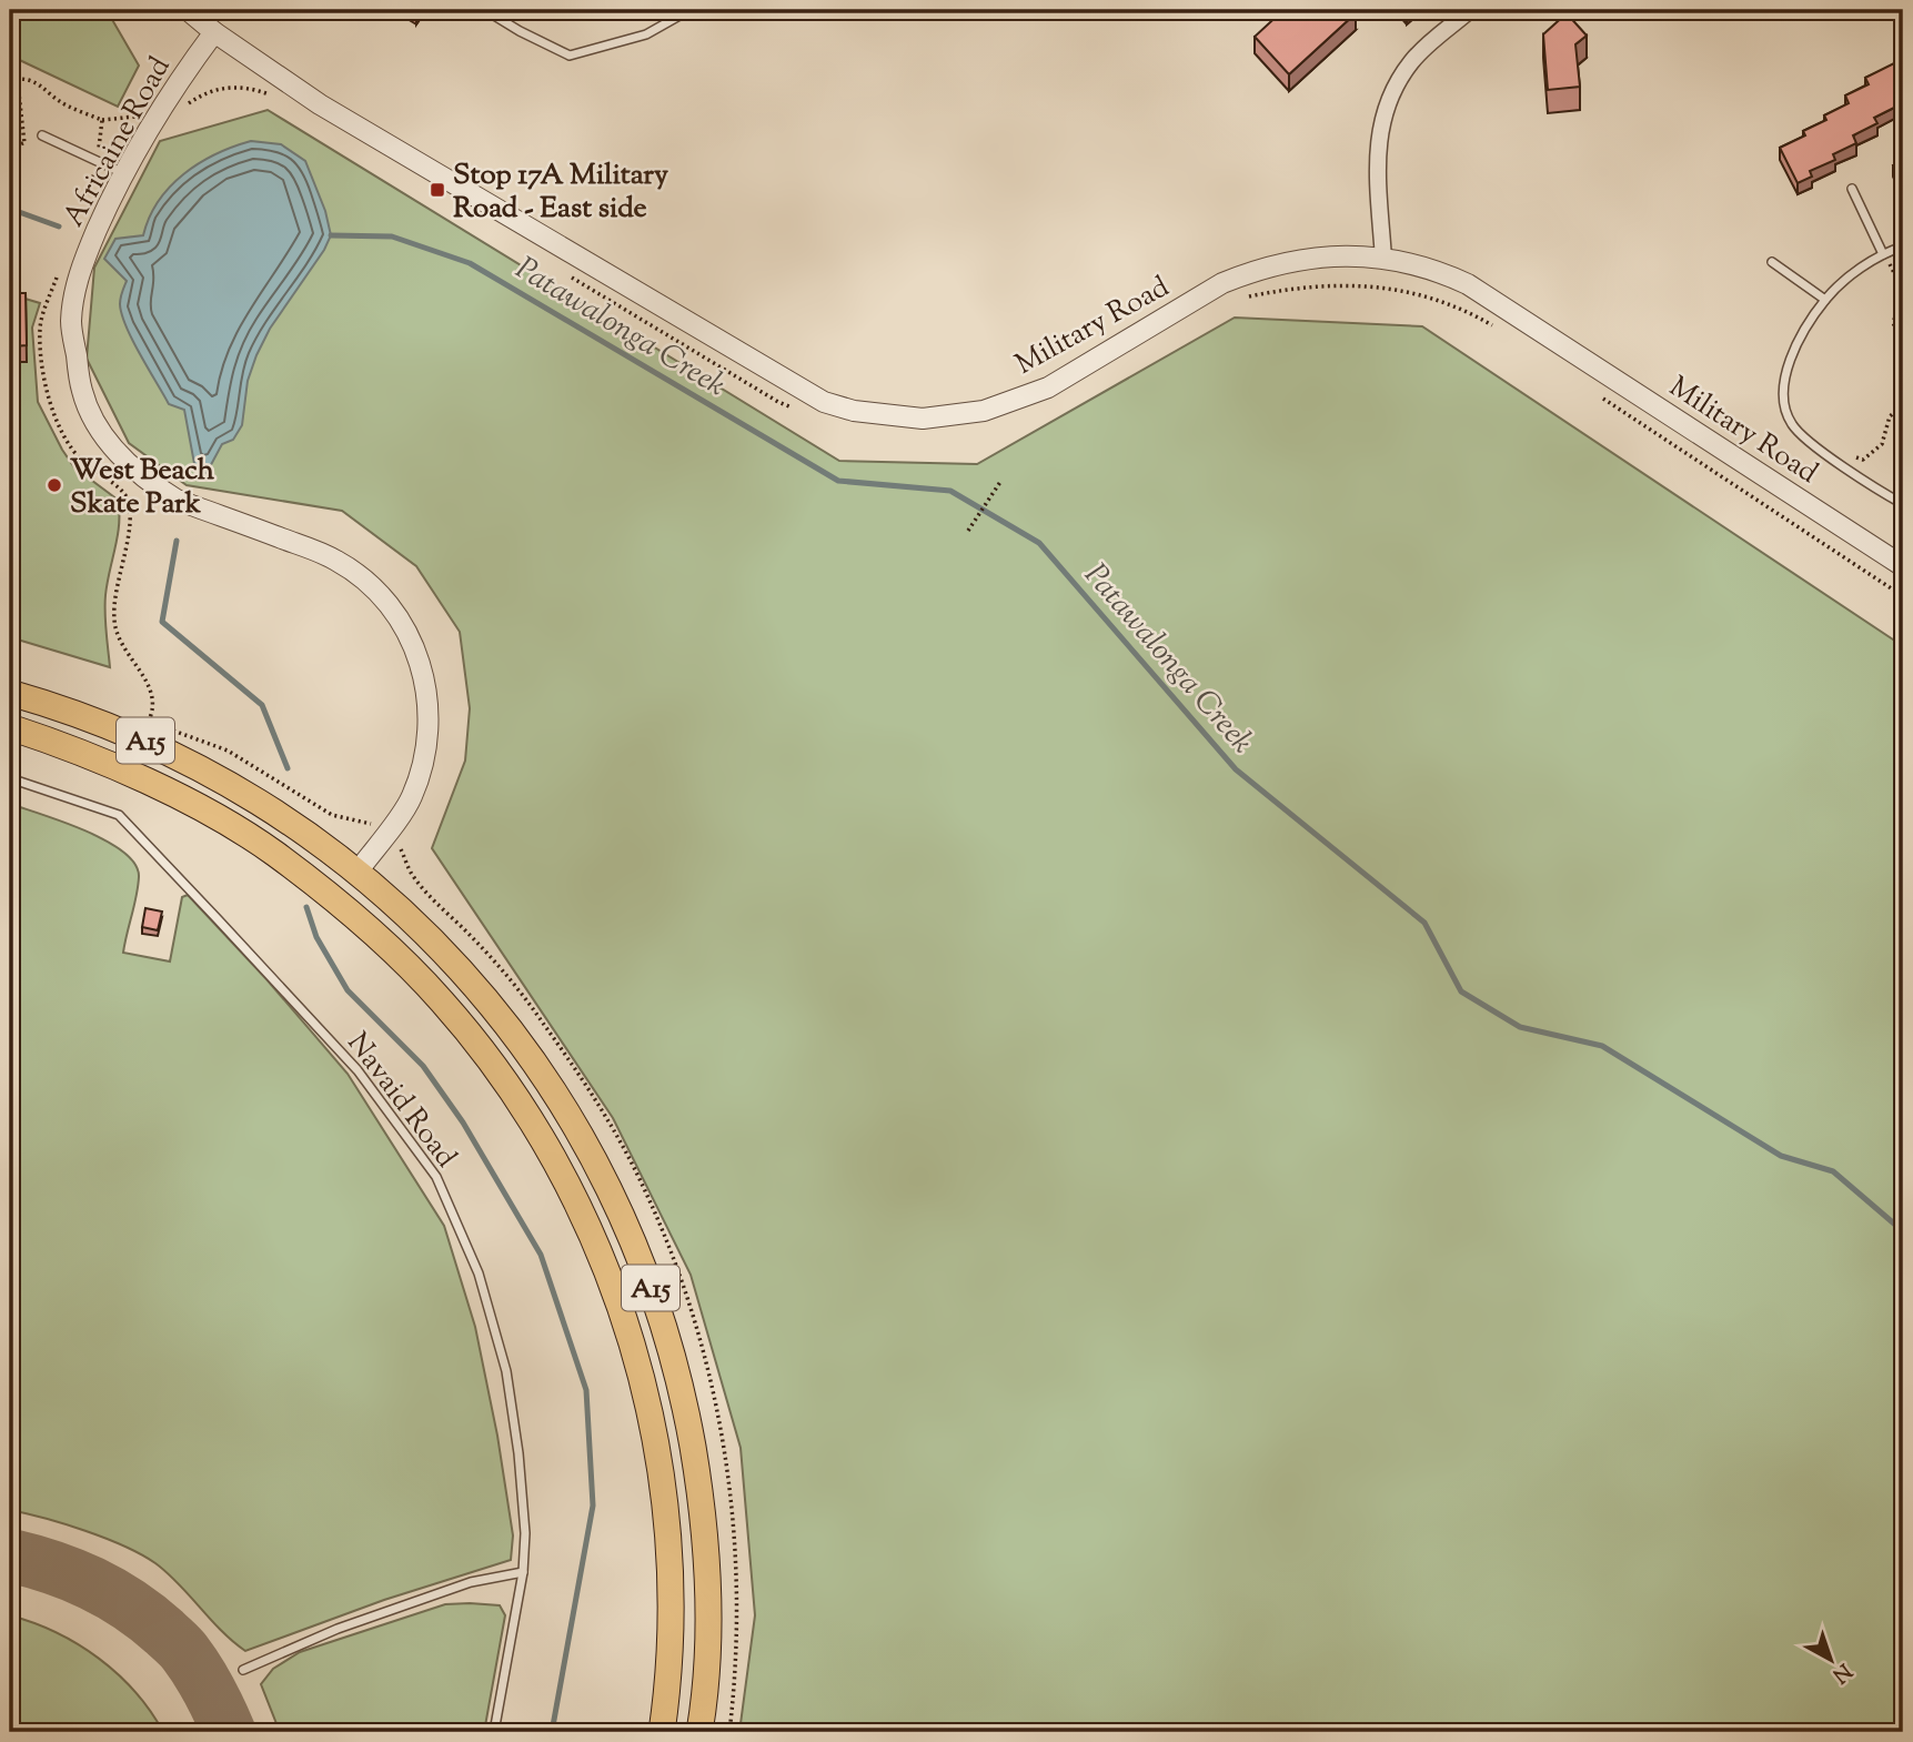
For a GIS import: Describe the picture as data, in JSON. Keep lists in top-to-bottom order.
{
  "streets": {
    "main road": ["A15"],
    "street": ["Africaine Road", "Military Road"],
    "lane": ["Navaid Road"]
  },
  "crossings": [
    ["Africaine Road", "Military Road"],
    ["Africaine Road", "A15"]
  ],
  "water": ["Patawalonga Creek"],
  "places": {
    "transit": ["Stop 17A Military Road - East side"],
    "other": ["West Beach Skate Park"]
  },
  "north": "bottom right"
}
